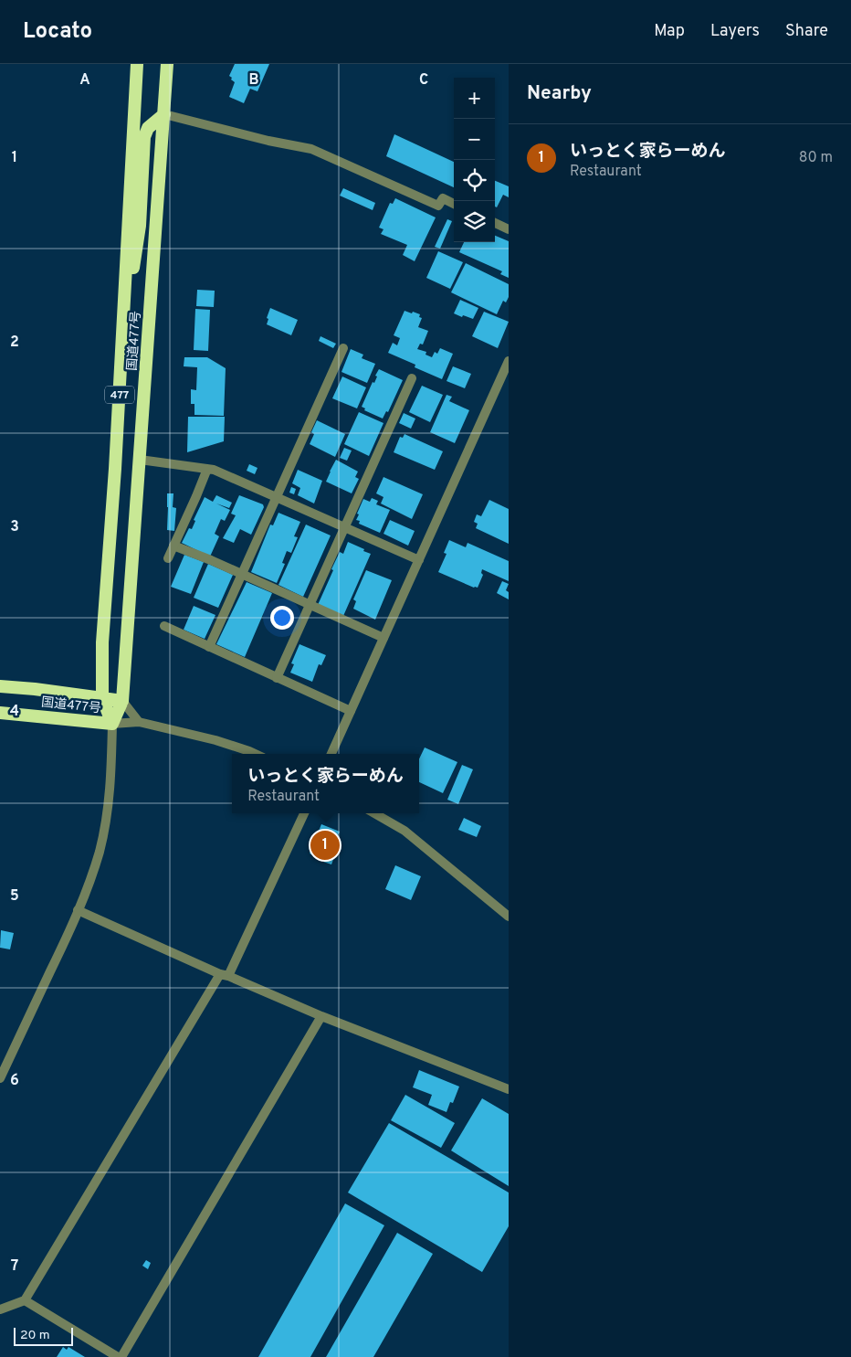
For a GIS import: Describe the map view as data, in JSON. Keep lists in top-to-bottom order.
{
  "streets": {
    "highway": ["国道477号", "477"]
  },
  "scale_bar": "20 m",
  "page": {
    "header": "Locato",
    "nav": ["Map", "Layers", "Share"],
    "heading": "Nearby",
    "map_buttons": ["+", "−"],
    "list": [
      {
        "mark": "1",
        "name": "いっとく家らーめん",
        "note": "Restaurant",
        "value": "80 m"
      }
    ],
    "popup": ["いっとく家らーめん", "Restaurant"],
    "pins": "1",
    "scale": "20 m"
  },
  "grid": {
    "columns": ["A", "B", "C"],
    "rows": [
      "1",
      "2",
      "3",
      "4",
      "5",
      "6",
      "7"
    ]
  }
}
